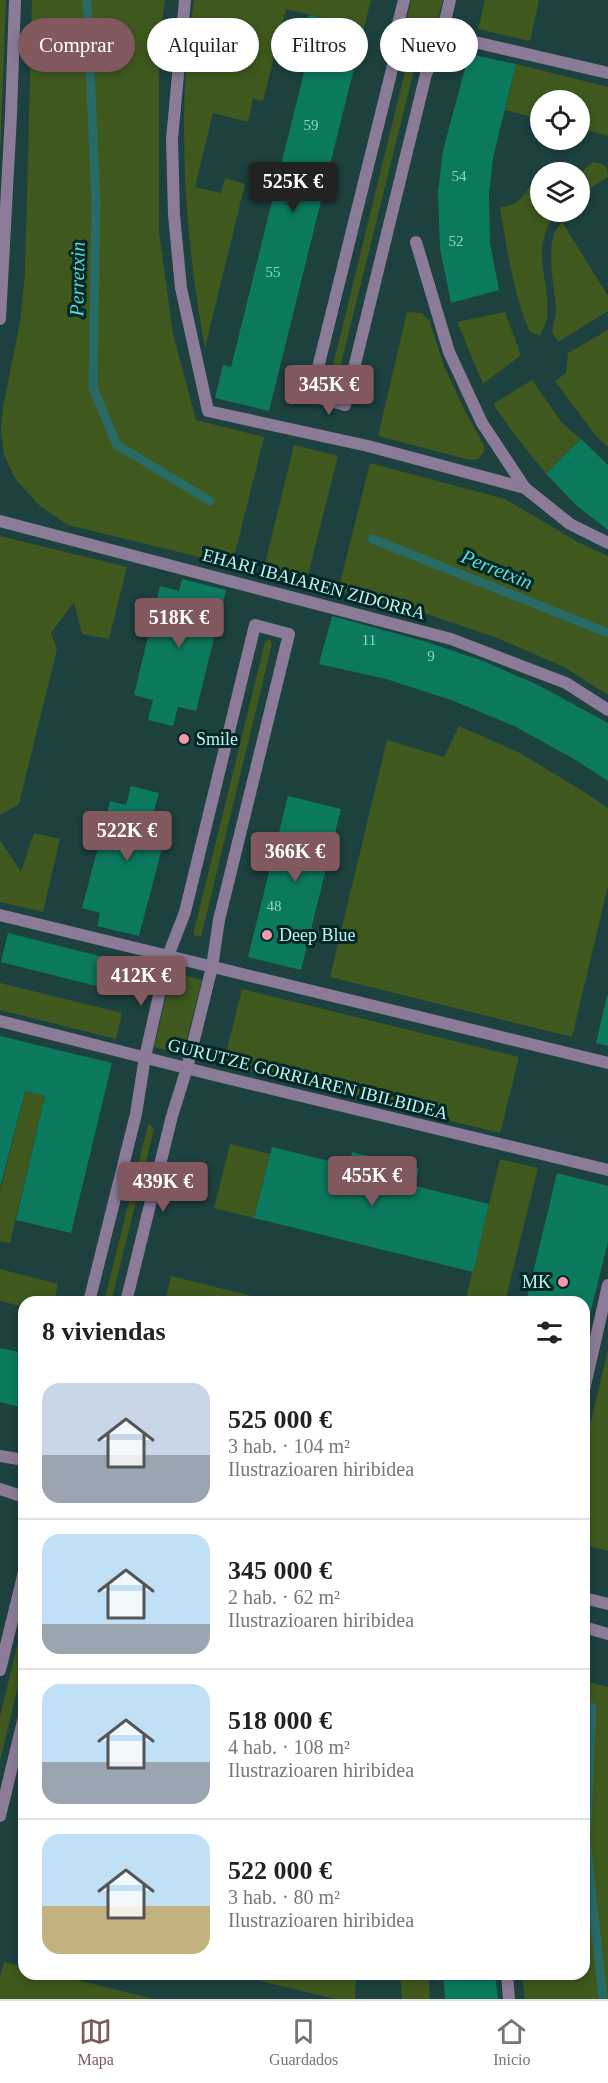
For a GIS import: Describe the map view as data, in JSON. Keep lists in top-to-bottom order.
{
  "streets": {
    "street": ["EHARI IBAIAREN ZIDORRA", "GURUTZE GORRIAREN IBILBIDEA"]
  },
  "water": ["Perretxin"],
  "places": ["Smile", "Deep Blue", "MK"],
  "house_numbers": [
    "59",
    "54",
    "52",
    "55",
    "11",
    "9",
    "48"
  ],
  "page": {
    "chip": [
      "Comprar",
      "Alquilar",
      "Filtros",
      "Nuevo"
    ],
    "price": [
      "525K €",
      "345K €",
      "518K €",
      "522K €",
      "366K €",
      "412K €",
      "455K €",
      "439K €"
    ],
    "heading": "8 viviendas",
    "list": [
      {
        "name": "525 000 €",
        "note": "3 hab. · 104 m² · Ilustrazioaren hiribidea"
      },
      {
        "name": "345 000 €",
        "note": "2 hab. · 62 m² · Ilustrazioaren hiribidea"
      },
      {
        "name": "518 000 €",
        "note": "4 hab. · 108 m² · Ilustrazioaren hiribidea"
      },
      {
        "name": "522 000 €",
        "note": "3 hab. · 80 m² · Ilustrazioaren hiribidea"
      }
    ],
    "tabs": ["Mapa", "Guardados", "Inicio"]
  }
}
